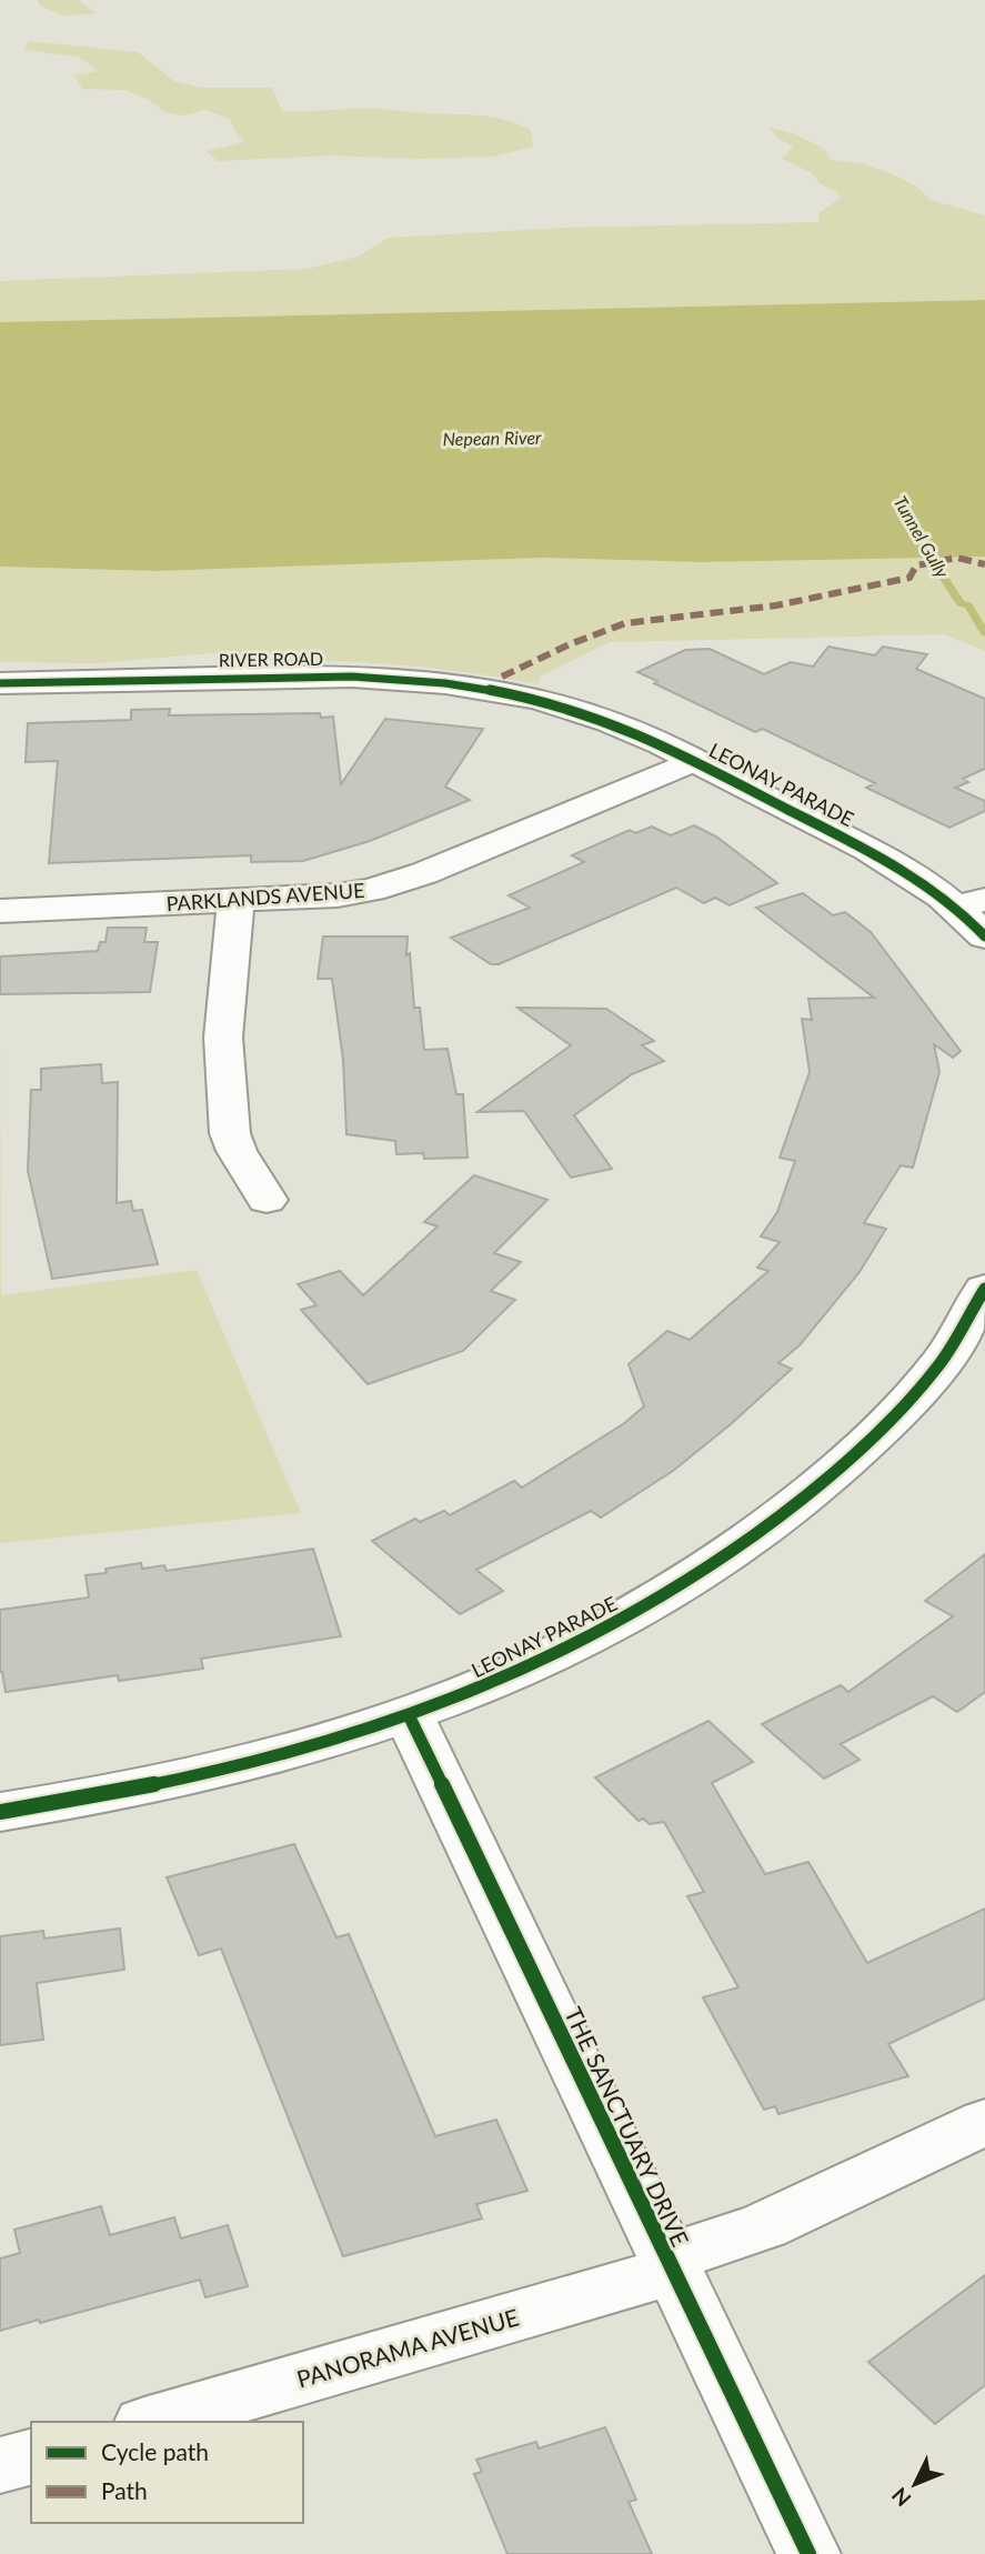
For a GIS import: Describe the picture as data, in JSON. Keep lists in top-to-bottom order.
{
  "streets": {
    "street": [
      "RIVER ROAD",
      "LEONAY PARADE",
      "PARKLANDS AVENUE",
      "THE SANCTUARY DRIVE",
      "PANORAMA AVENUE"
    ]
  },
  "crossings": [
    ["RIVER ROAD", "LEONAY PARADE"],
    ["LEONAY PARADE", "PARKLANDS AVENUE"],
    ["LEONAY PARADE", "THE SANCTUARY DRIVE"],
    ["THE SANCTUARY DRIVE", "PANORAMA AVENUE"]
  ],
  "water": ["Nepean River", "Tunnel Gully"],
  "legend": ["Cycle path", "Path"],
  "north": "bottom left"
}
